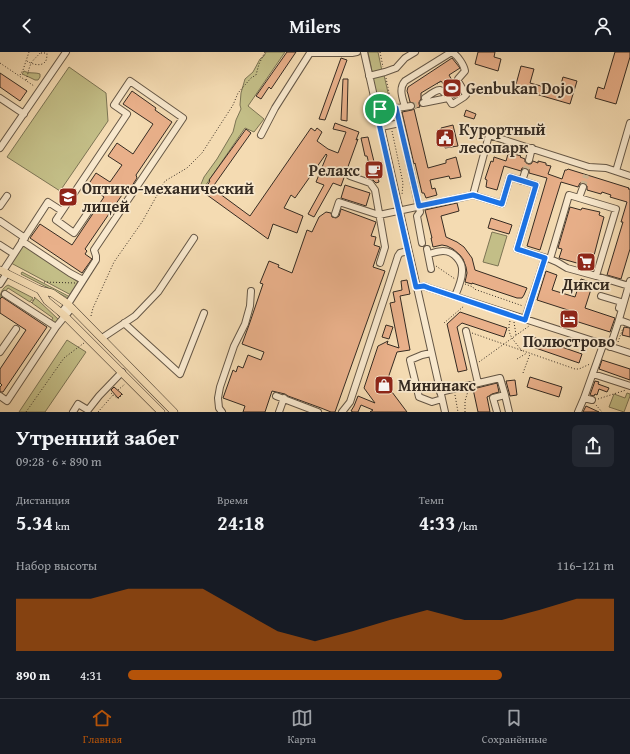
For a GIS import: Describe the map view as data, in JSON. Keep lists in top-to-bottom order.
{
  "places": {
    "sports": ["Genbukan Dojo"],
    "public building": ["Курортный лесопарк"],
    "cafe": ["Релакс"],
    "school or university": ["Оптико-механический лицей"],
    "supermarket": ["Дикси"],
    "hotel": ["Полюстрово"],
    "shop": ["Мининакс"]
  },
  "page": {
    "header": "Milers",
    "heading": ["Утренний забег", "09:28 · 6 × 890 m"],
    "stats": [
      ["Дистанция", "5.34 km"],
      ["Время", "24:18"],
      ["Темп", "4:33 /km"]
    ],
    "chart": ["Набор высоты", "116–121 m"],
    "list": [
      {
        "name": "890 m",
        "note": "4:31"
      }
    ],
    "tabs": ["Главная", "Карта", "Сохранённые"]
  }
}
